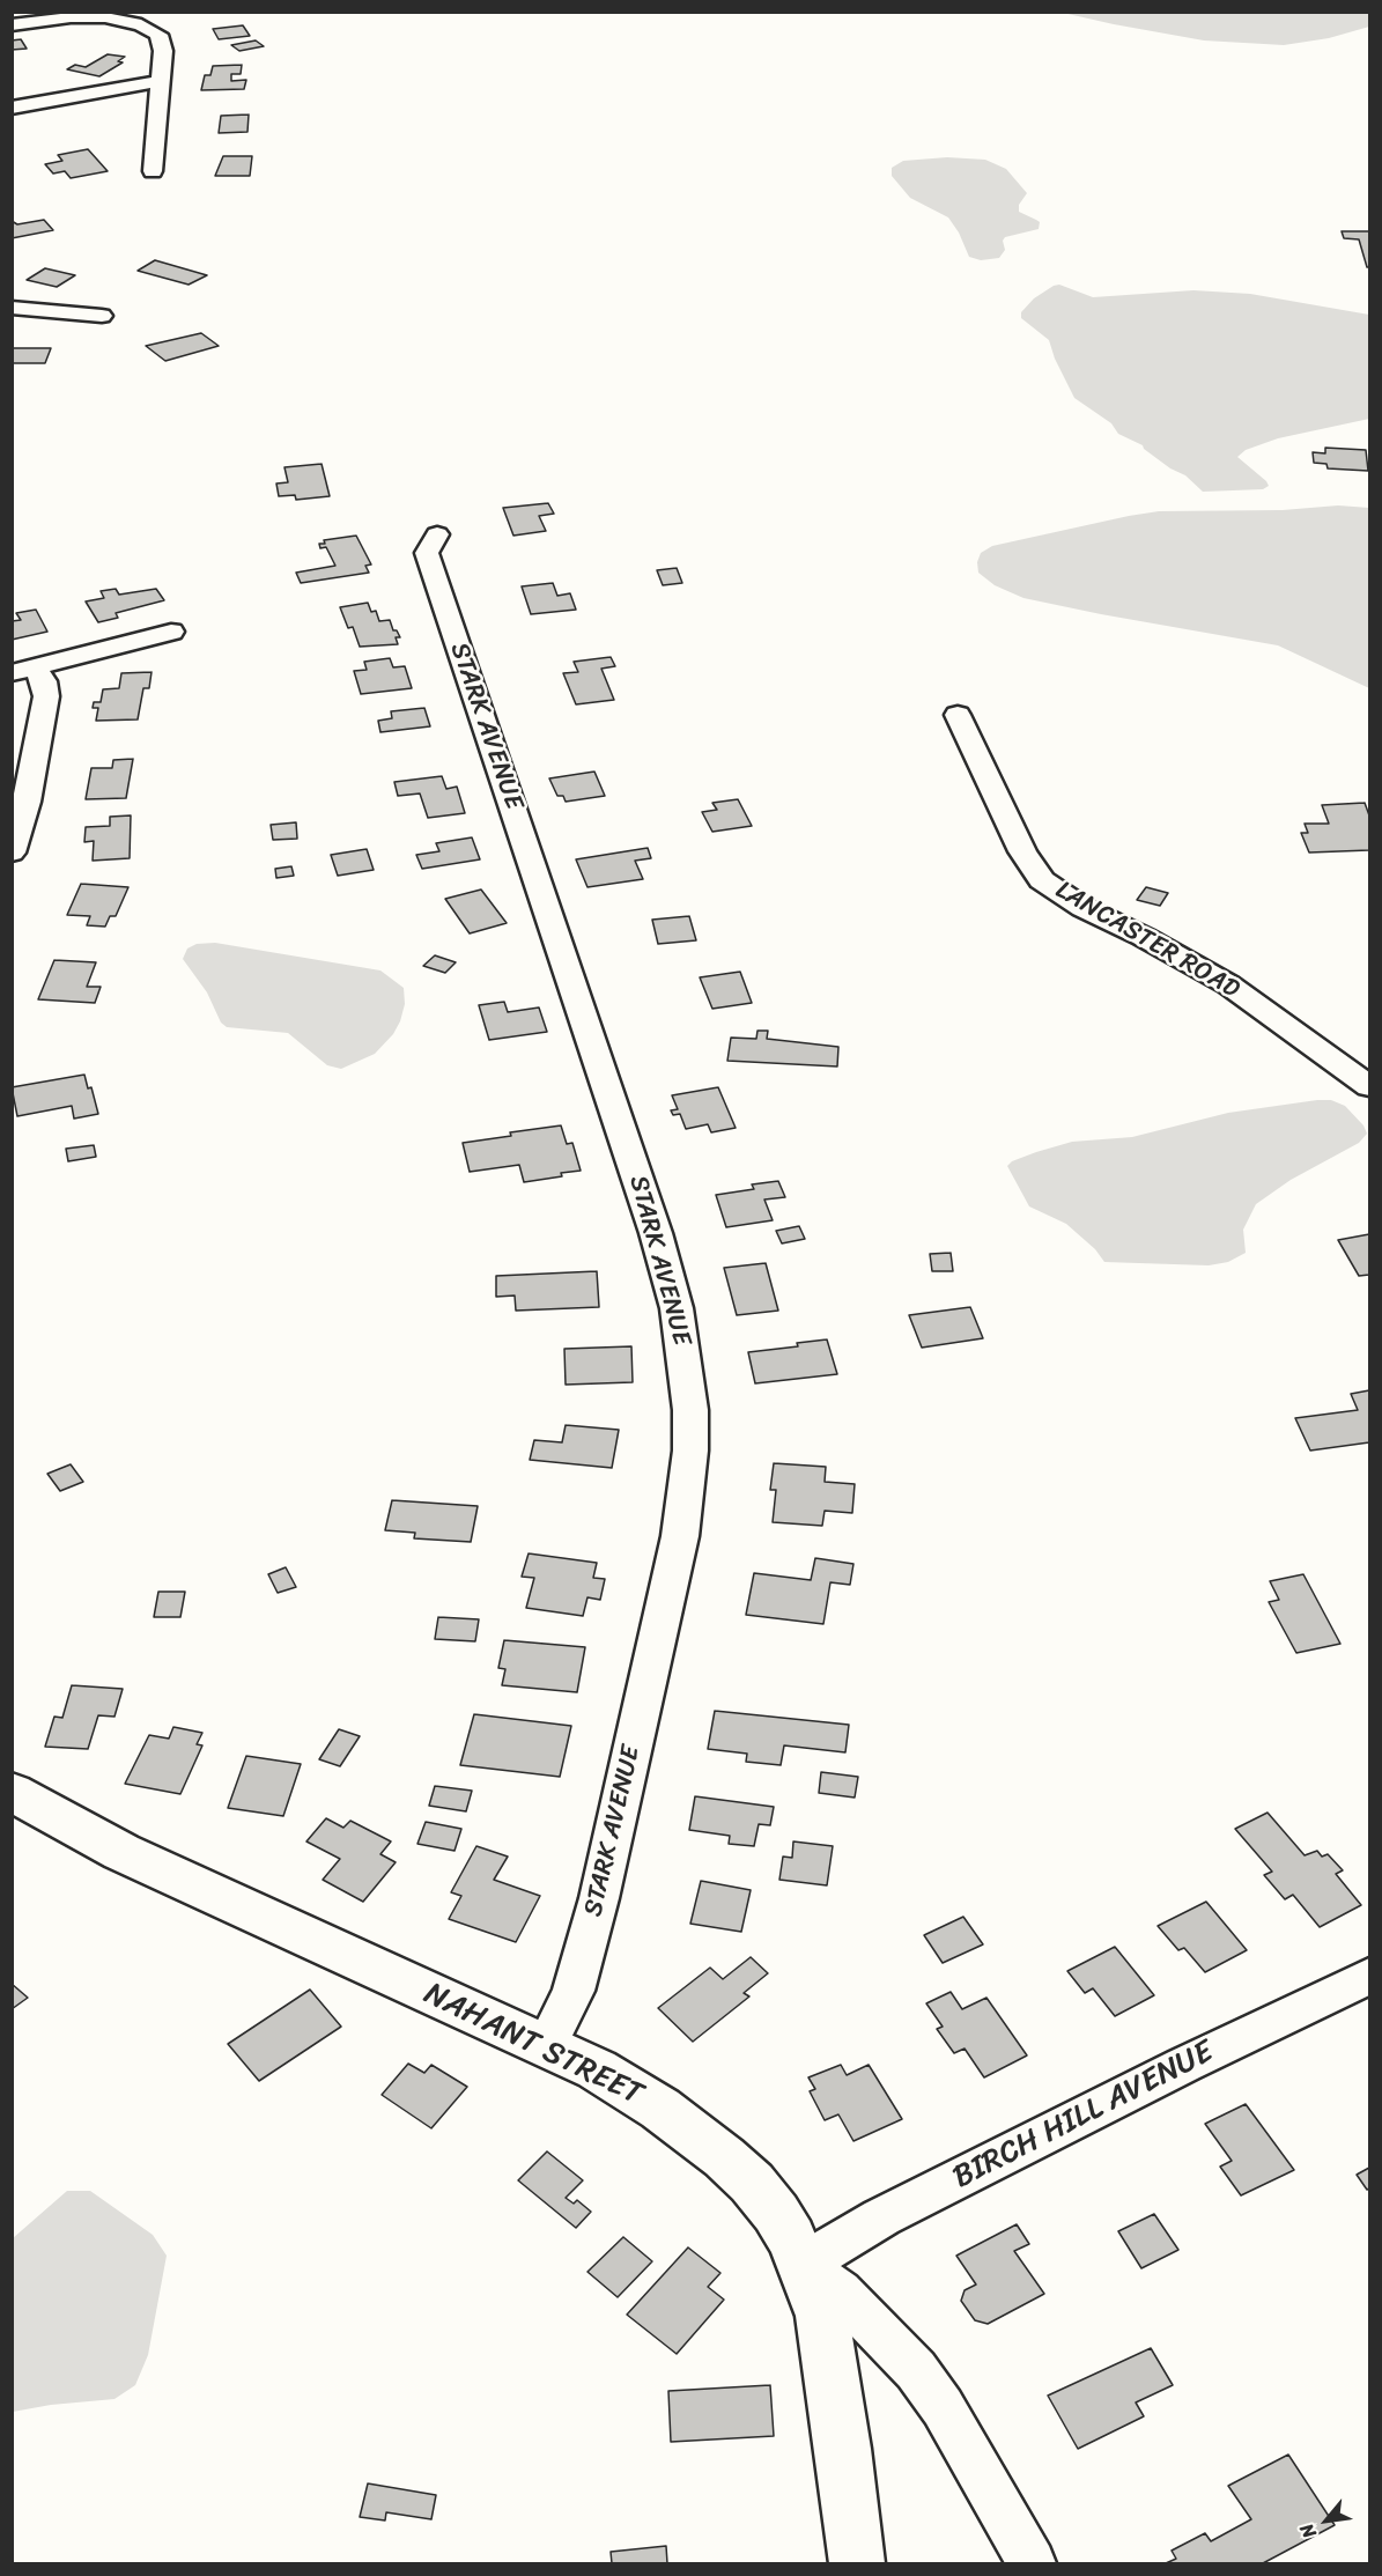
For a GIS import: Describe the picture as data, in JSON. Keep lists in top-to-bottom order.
{
  "streets": {
    "main road": ["NAHANT STREET"],
    "street": ["STARK AVENUE", "LANCASTER ROAD", "BIRCH HILL AVENUE"]
  },
  "crossings": [
    ["STARK AVENUE", "NAHANT STREET"],
    ["NAHANT STREET", "BIRCH HILL AVENUE"]
  ],
  "north": "bottom left"
}
